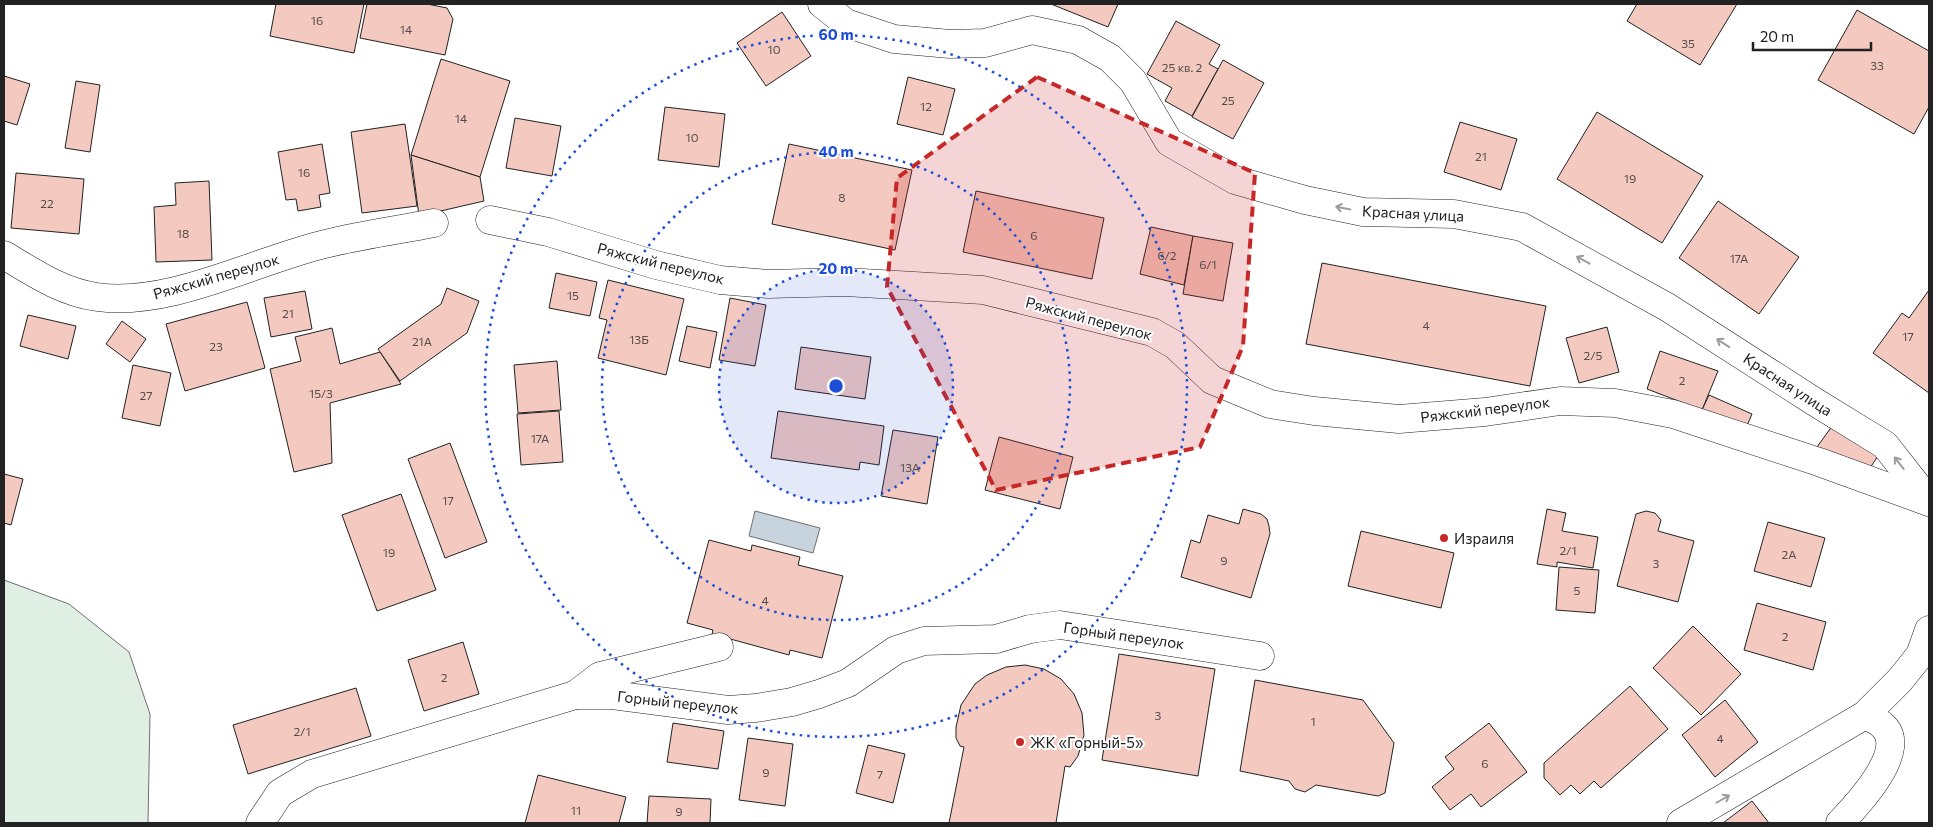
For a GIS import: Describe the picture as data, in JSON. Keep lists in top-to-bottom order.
{
  "streets": {
    "street": ["Красная улица", "Ряжский переулок", "Горный переулок"]
  },
  "crossings": [
    ["Красная улица", "Ряжский переулок"]
  ],
  "one_way": ["Красная улица"],
  "places": ["Израиля", "ЖК «Горный-5»"],
  "house_numbers": [
    "16",
    "14",
    "35",
    "10",
    "33",
    "25 кв. 2",
    "25",
    "12",
    "14",
    "10",
    "21",
    "16",
    "19",
    "8",
    "22",
    "18",
    "6",
    "6/2",
    "17А",
    "6/1",
    "15",
    "21",
    "4",
    "17",
    "13Б",
    "21А",
    "23",
    "2/5",
    "2",
    "15/3",
    "27",
    "17А",
    "13А",
    "17",
    "2/1",
    "19",
    "2А",
    "9",
    "3",
    "5",
    "4",
    "2",
    "2",
    "3",
    "1",
    "2/1",
    "4",
    "6",
    "9",
    "7",
    "11",
    "9"
  ],
  "scale_bar": "20 m",
  "rings": ["60 m", "40 m", "20 m"]
}
